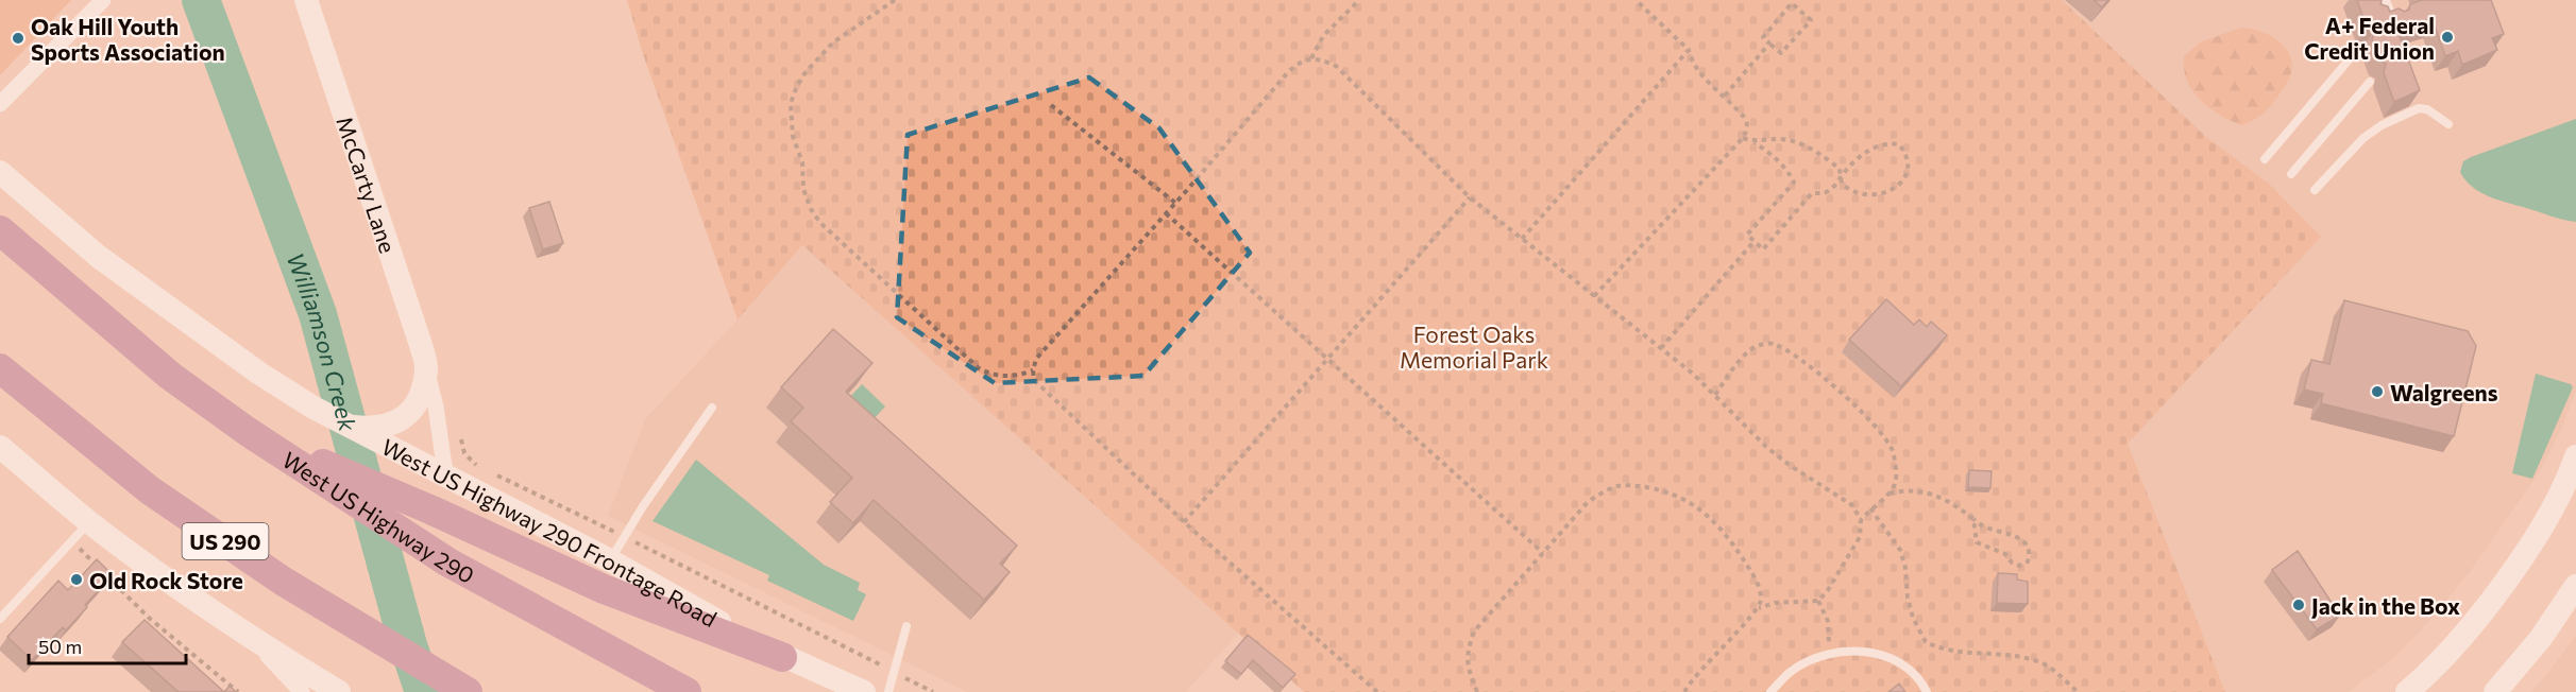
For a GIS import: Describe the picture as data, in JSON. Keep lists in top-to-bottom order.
{
  "streets": {
    "highway": ["West US Highway 290", "US 290"],
    "main road": ["McCarty Lane", "West US Highway 290 Frontage Road"]
  },
  "crossings": [
    ["McCarty Lane", "West US Highway 290 Frontage Road"]
  ],
  "water": ["Williamson Creek"],
  "parks": ["Forest Oaks Memorial Park"],
  "places": [
    "A+ Federal Credit Union",
    "Oak Hill Youth Sports Association",
    "Walgreens",
    "Old Rock Store",
    "Jack in the Box"
  ],
  "scale_bar": "50 m"
}
